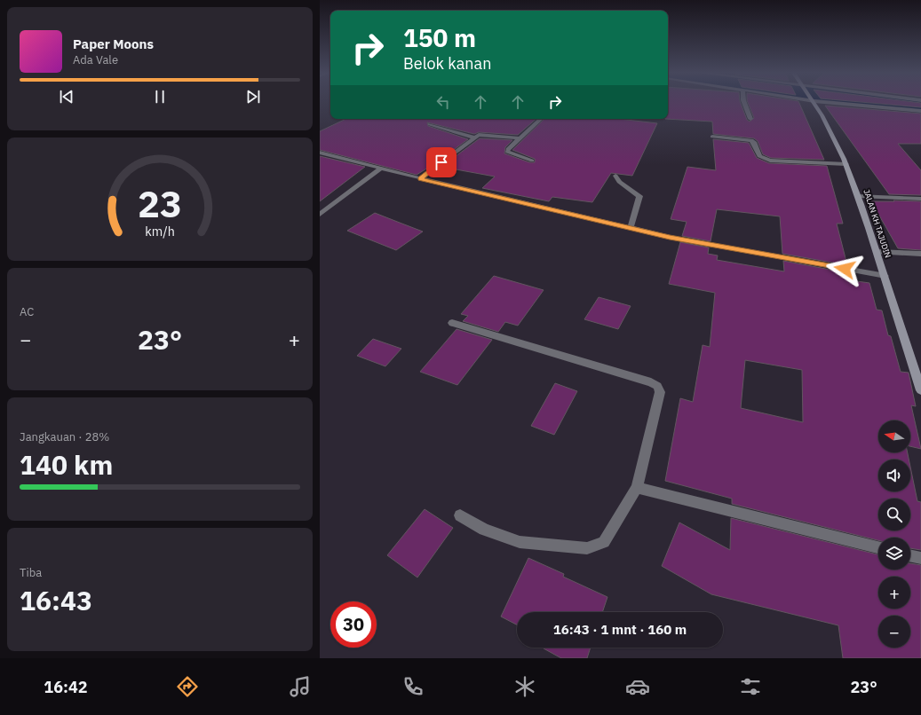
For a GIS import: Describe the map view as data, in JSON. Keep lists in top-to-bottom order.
{
  "streets": {
    "street": ["JALAN KH TAJUDIN"]
  },
  "north": "left",
  "page": {
    "turn": ["150 m", "Belok kanan"],
    "song": ["Paper Moons", "Ada Vale"],
    "tile": [
      "AC",
      ["Jangkauan · 28%", "140 km"],
      ["Tiba", "16:43"]
    ],
    "heat": ["−", "23°", "+"],
    "map_buttons": ["+", "−"],
    "limit": "30",
    "trip": "16:43 · 1 mnt · 160 m",
    "tabs": ["16:42", "23°"],
    "gauge": ["23", "km/h"]
  }
}
